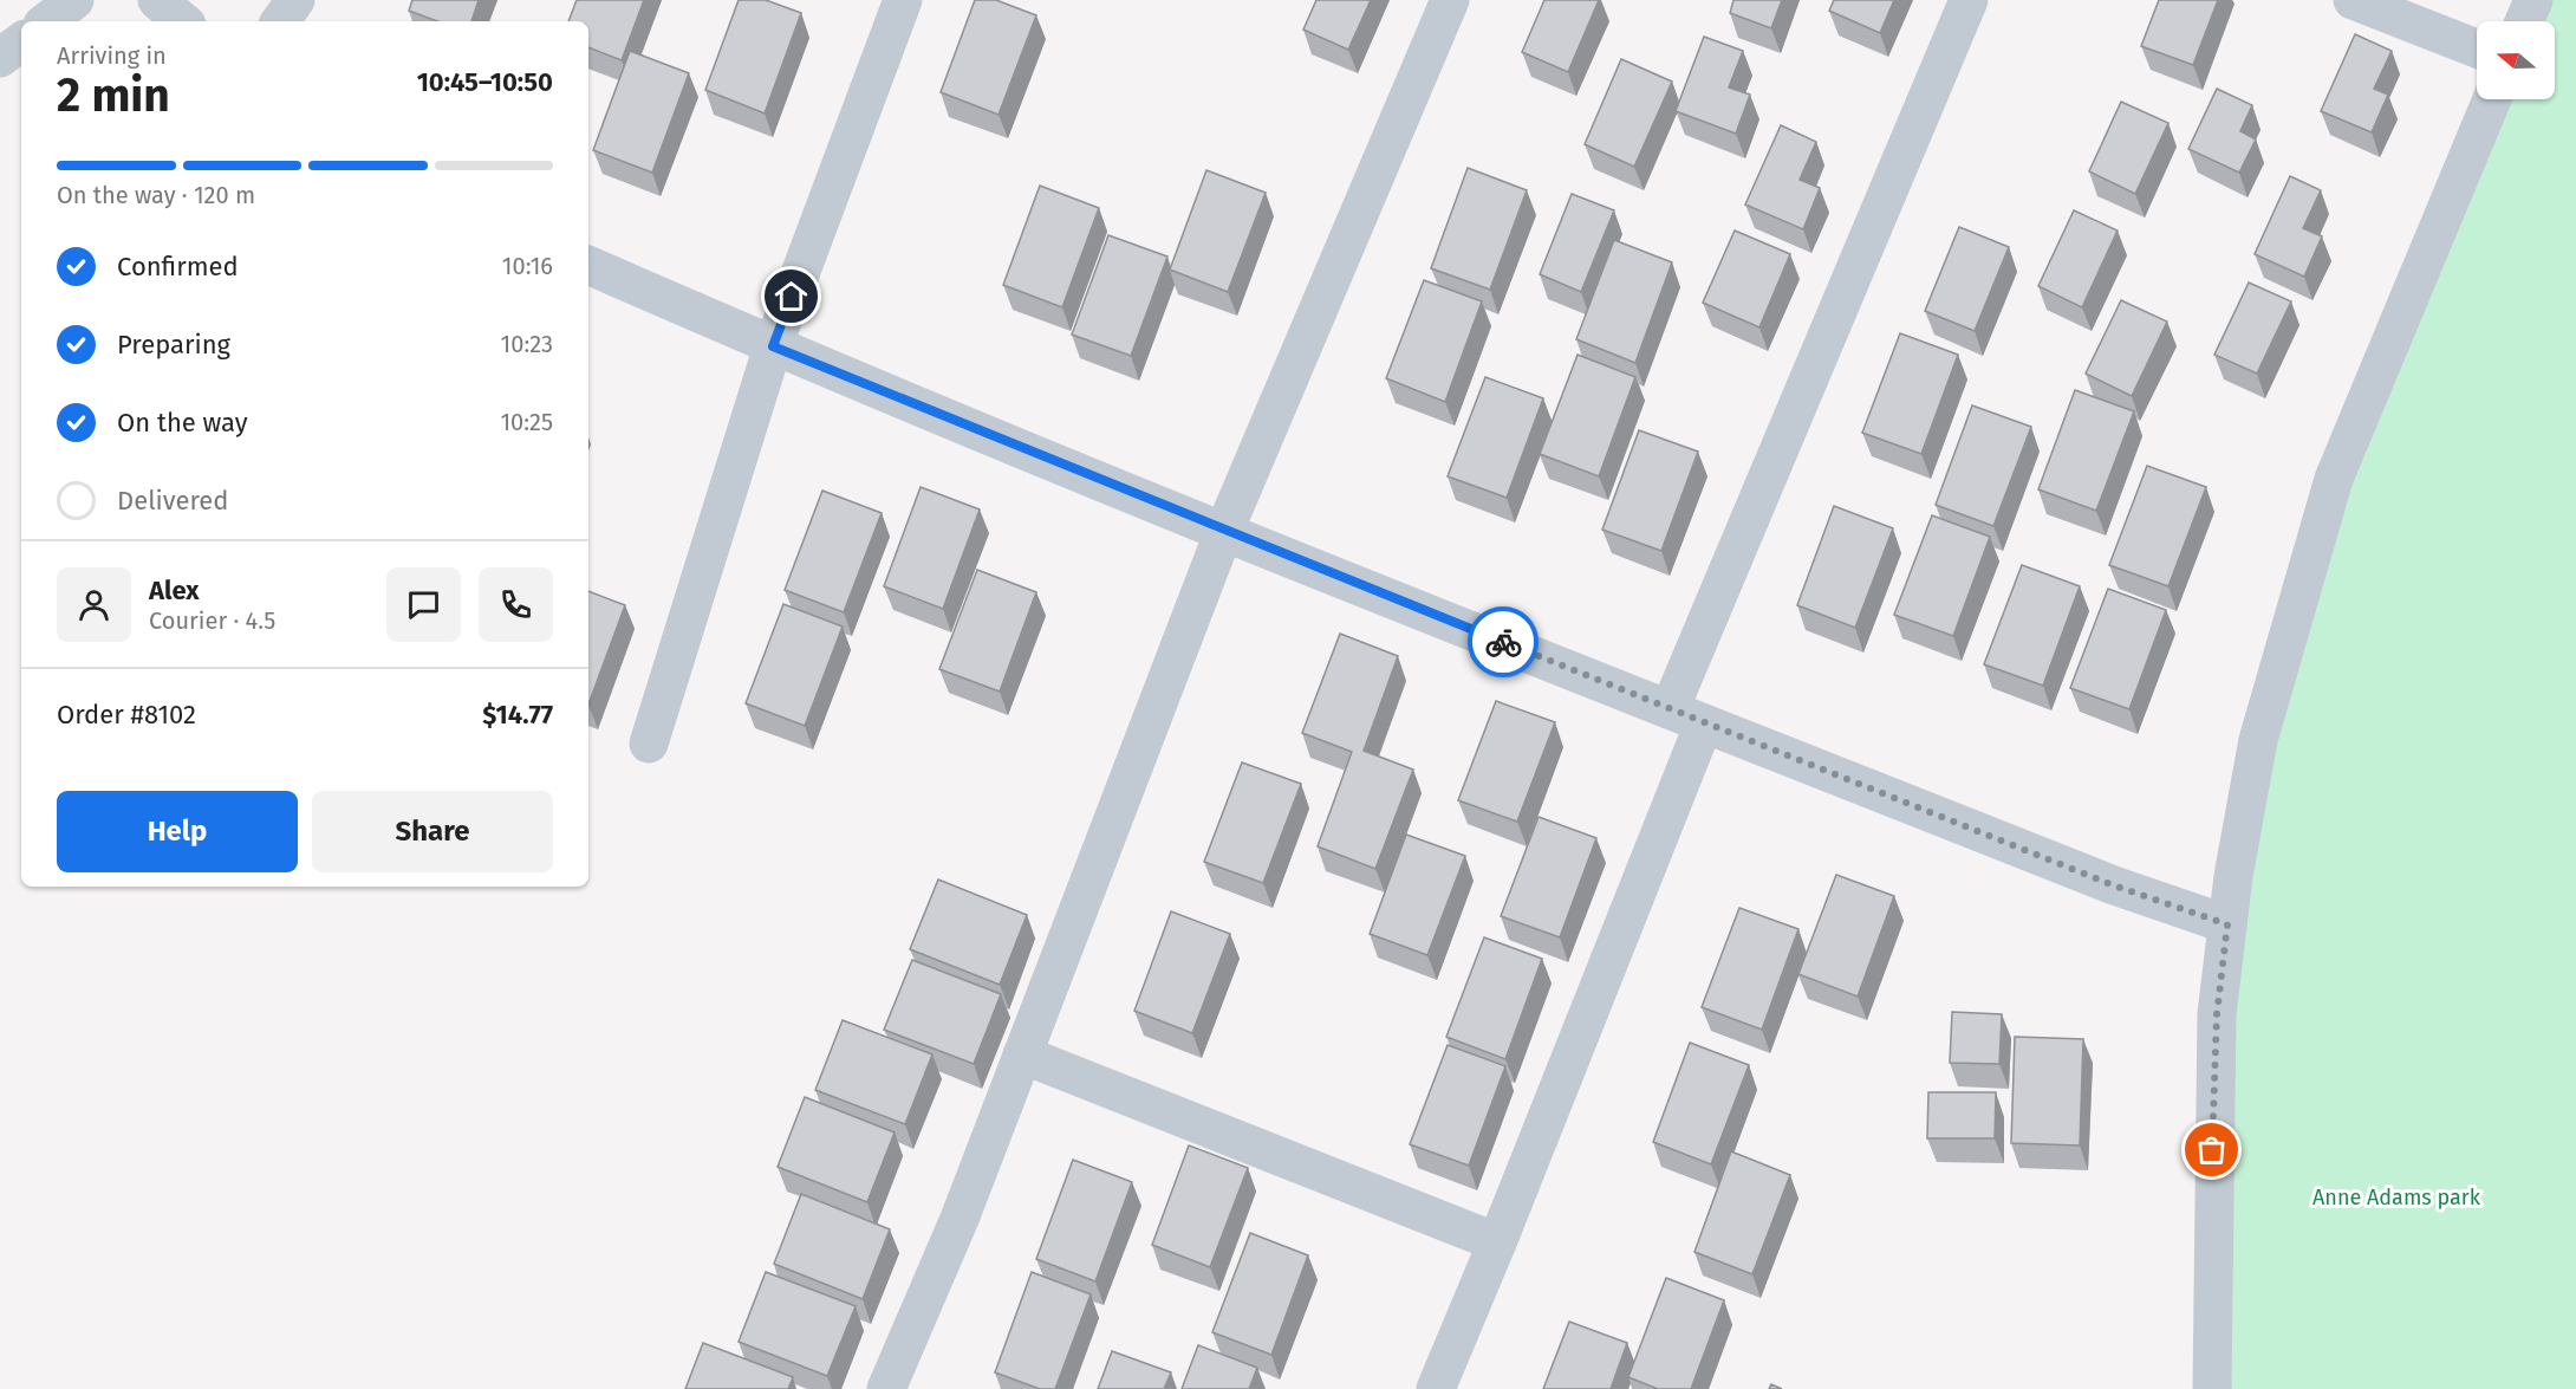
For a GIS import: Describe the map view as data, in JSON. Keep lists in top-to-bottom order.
{
  "parks": ["Anne Adams park"],
  "north": "left",
  "page": {
    "heading": ["2 min", "Arriving in", "10:45–10:50"],
    "panel": [
      "Alex",
      "Courier · 4.5",
      "Order #8102",
      "$14.77"
    ],
    "bar": "On the way · 120 m",
    "list": [
      ["Confirmed", "10:16"],
      ["Preparing", "10:23"],
      ["On the way", "10:25"],
      "Delivered"
    ],
    "buttons": ["Help", "Share"]
  }
}
